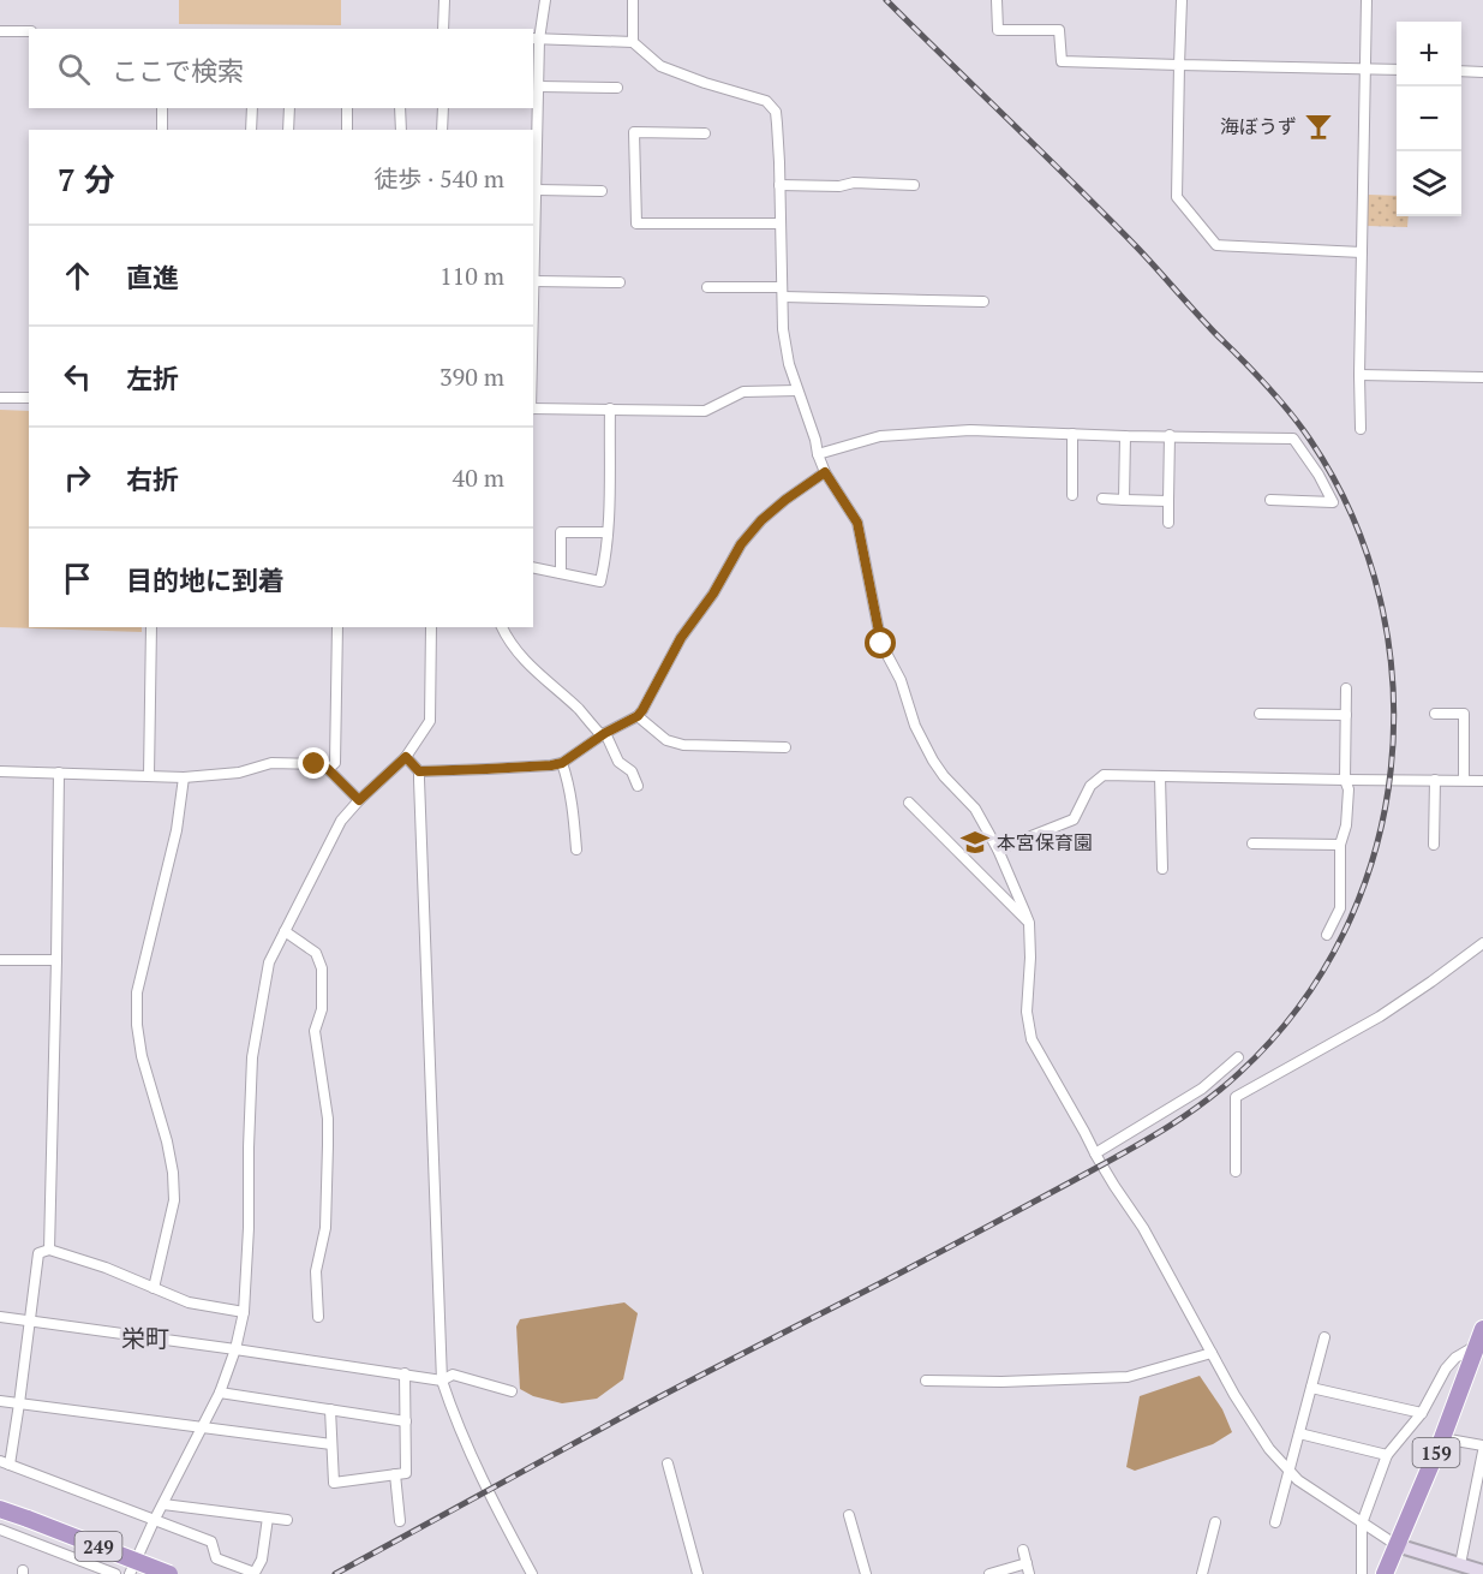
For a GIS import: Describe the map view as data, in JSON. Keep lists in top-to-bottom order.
{
  "streets": {
    "highway": ["159", "249"]
  },
  "districts": ["栄町"],
  "places": {
    "bar": ["海ぼうず"],
    "school or university": ["本宮保育園"]
  },
  "page": {
    "map_buttons": ["+", "−"],
    "search": "ここで検索",
    "heading": ["7 分", "徒歩 · 540 m"],
    "list": [
      ["直進", "110 m"],
      ["左折", "390 m"],
      ["右折", "40 m"],
      "目的地に到着"
    ]
  }
}
